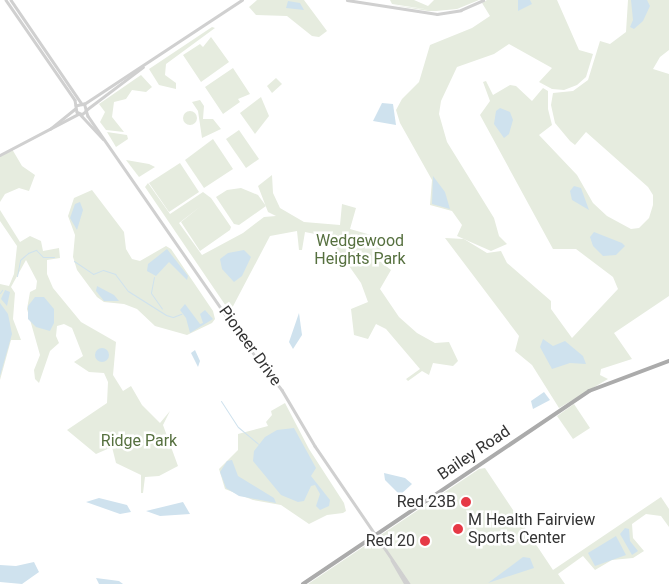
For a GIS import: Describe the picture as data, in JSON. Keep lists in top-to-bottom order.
{
  "streets": {
    "main road": ["Bailey Road"],
    "street": ["Pioneer Drive"]
  },
  "crossings": [
    ["Pioneer Drive", "Bailey Road"]
  ],
  "parks": ["Wedgewood Heights Park", "Ridge Park"],
  "places": ["Red 23B", "M Health Fairview Sports Center", "Red 20"]
}
